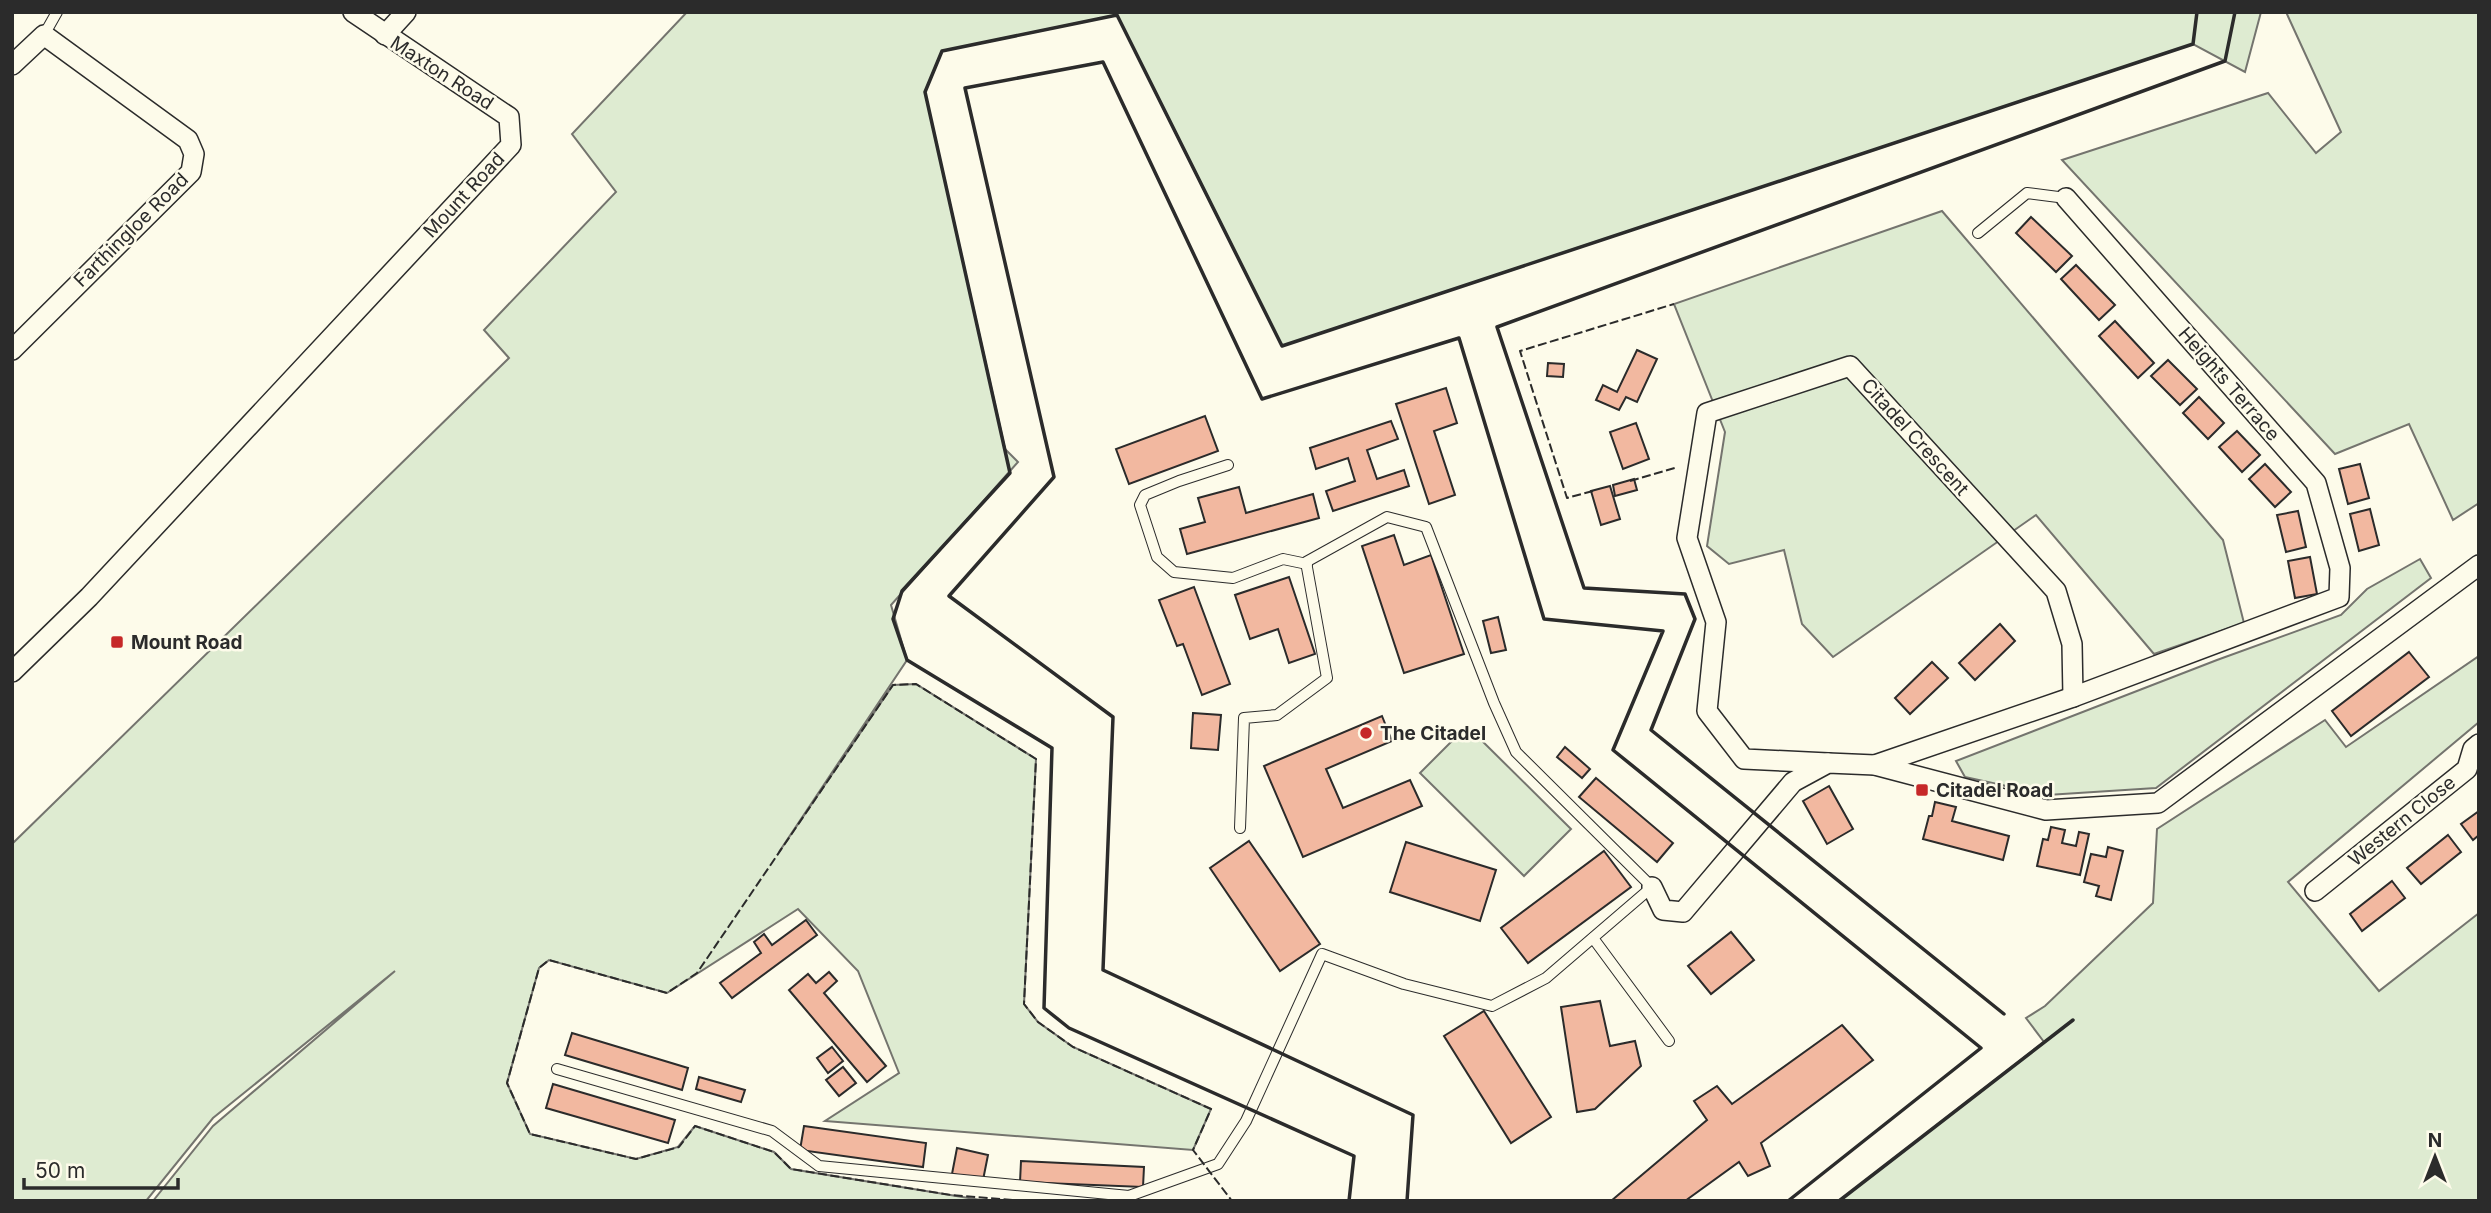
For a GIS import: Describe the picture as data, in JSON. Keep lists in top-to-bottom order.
{
  "streets": {
    "street": [
      "Maxton Road",
      "Mount Road",
      "Farthingloe Road",
      "Heights Terrace",
      "Citadel Crescent",
      "Western Close"
    ]
  },
  "crossings": [
    ["Maxton Road", "Mount Road"],
    ["Heights Terrace", "Citadel Crescent"]
  ],
  "places": {
    "transit": ["Mount Road", "Citadel Road"],
    "other": ["The Citadel"]
  },
  "scale_bar": "50 m",
  "north": "top"
}
